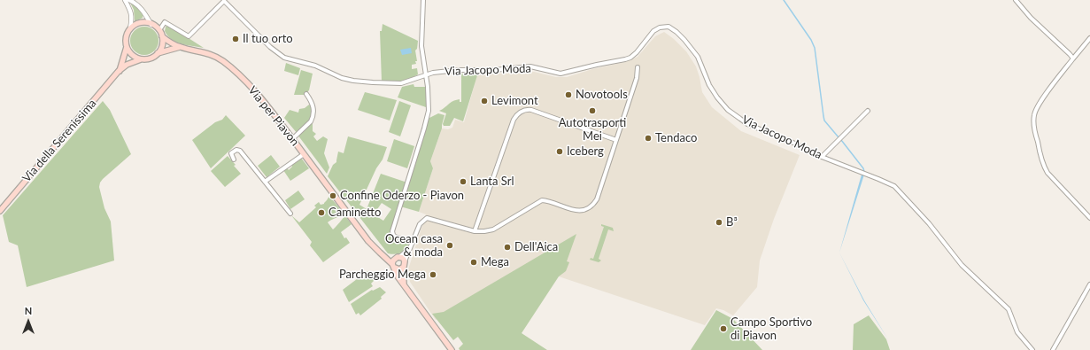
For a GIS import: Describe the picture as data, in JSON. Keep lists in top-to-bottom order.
{
  "streets": {
    "main road": ["Via per Piavon", "Via della Serenissima"],
    "street": ["Via Jacopo Moda"]
  },
  "crossings": [
    ["Via Jacopo Moda", "Via per Piavon"]
  ],
  "places": [
    "Il tuo orto",
    "Novotools",
    "Levimont",
    "Autotrasporti Mei",
    "Tendaco",
    "Iceberg",
    "Lanta Srl",
    "Confine Oderzo - Piavon",
    "Caminetto",
    "B³",
    "Ocean casa & moda",
    "Dell'Aica",
    "Mega",
    "Parcheggio Mega",
    "Campo Sportivo di Piavon"
  ],
  "north": "top"
}
